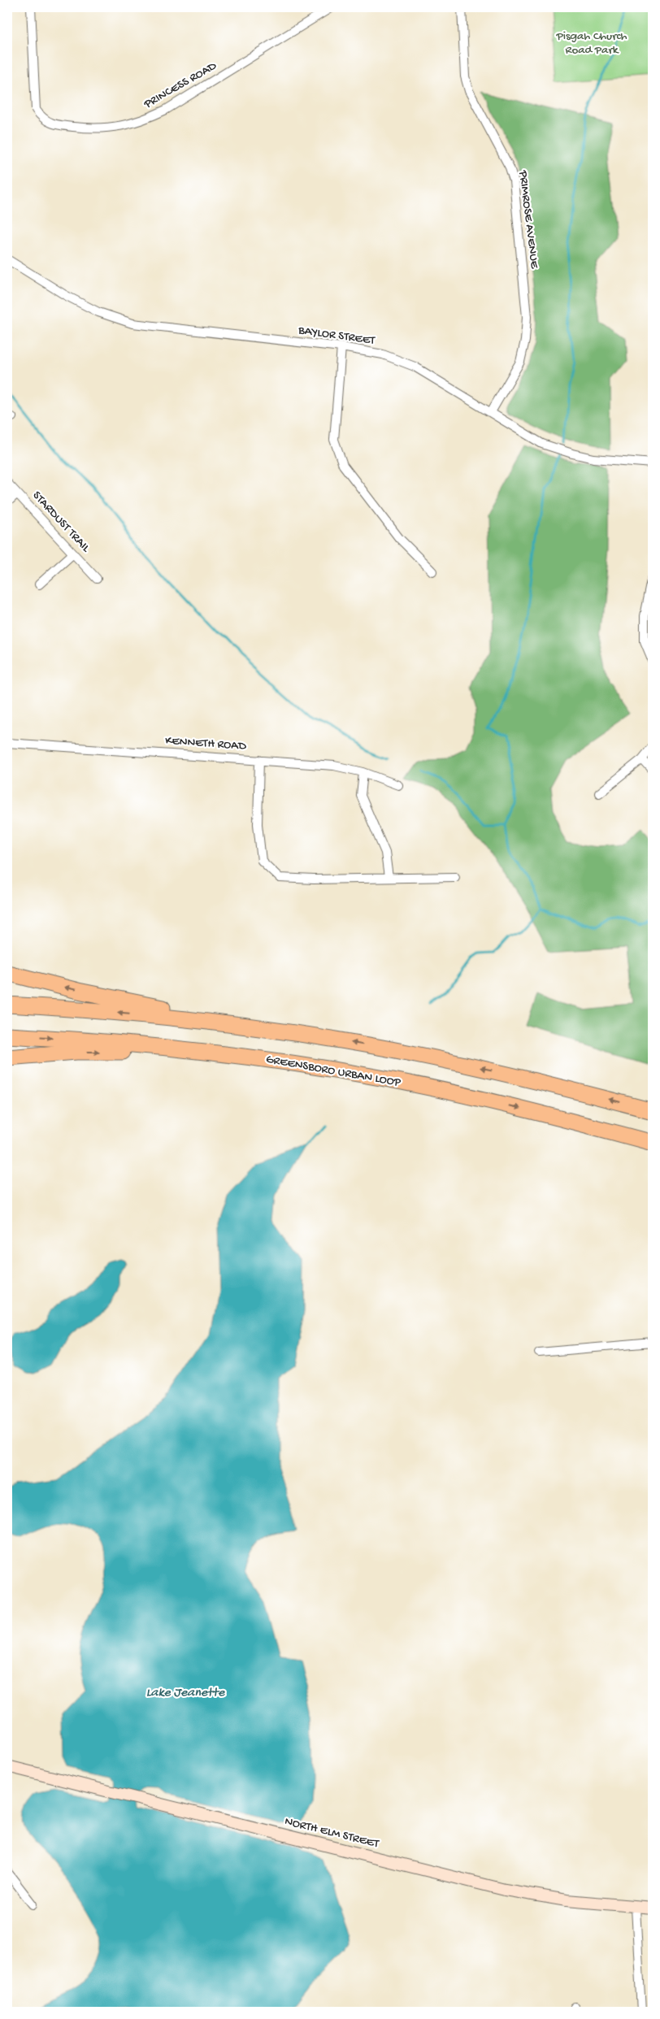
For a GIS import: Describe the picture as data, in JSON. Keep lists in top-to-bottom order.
{
  "streets": {
    "highway": ["GREENSBORO URBAN LOOP"],
    "main road": ["NORTH ELM STREET"],
    "street": [
      "PRINCESS ROAD",
      "PRIMROSE AVENUE",
      "BAYLOR STREET",
      "STARDUST TRAIL",
      "KENNETH ROAD"
    ]
  },
  "crossings": [
    ["PRIMROSE AVENUE", "BAYLOR STREET"]
  ],
  "water": ["Lake Jeanette"],
  "parks": ["Pisgah Church Road Park"]
}
